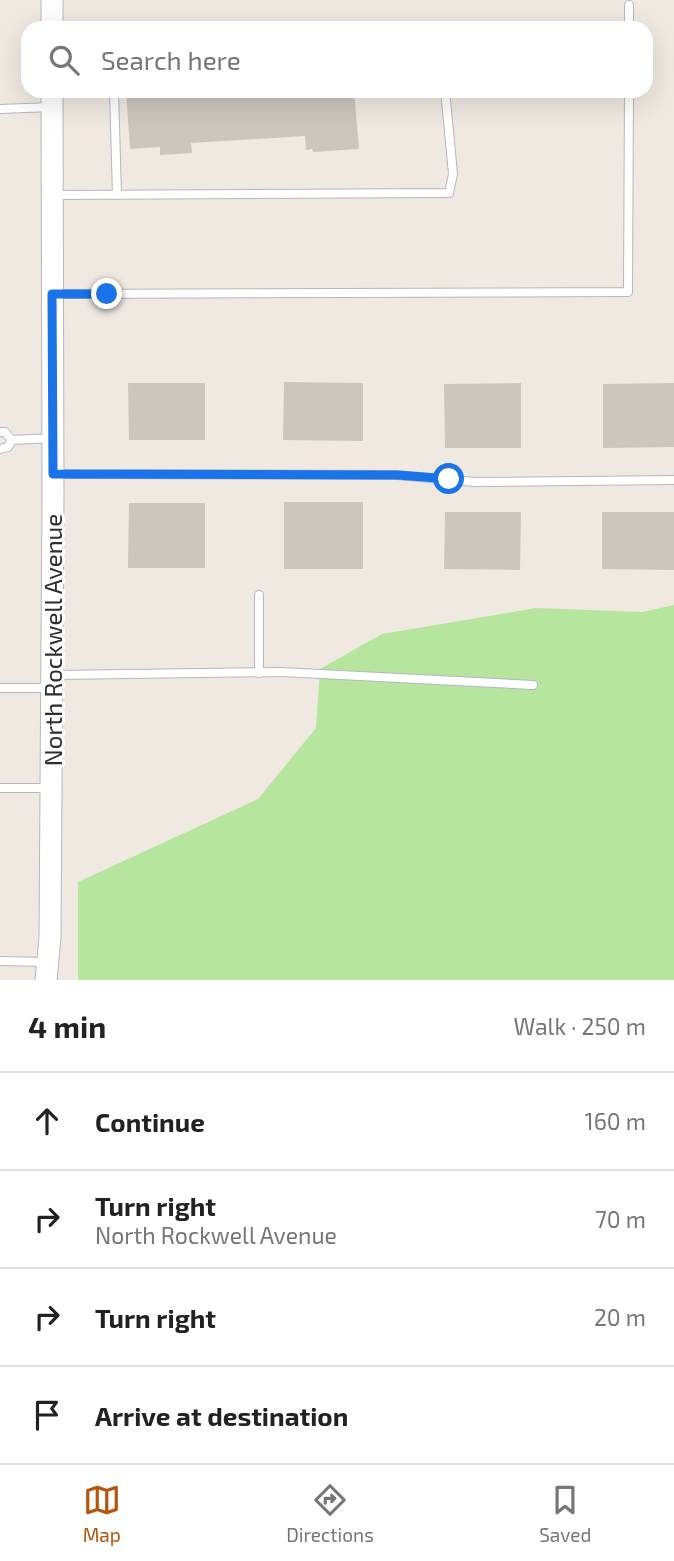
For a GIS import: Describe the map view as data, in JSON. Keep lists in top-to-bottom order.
{
  "streets": {
    "main road": ["North Rockwell Avenue"]
  },
  "page": {
    "search": "Search here",
    "heading": ["4 min", "Walk · 250 m"],
    "list": [
      ["Continue", "160 m"],
      ["Turn right", "North Rockwell Avenue", "70 m"],
      ["Turn right", "20 m"],
      "Arrive at destination"
    ],
    "nav": ["Map", "Directions", "Saved"]
  }
}
